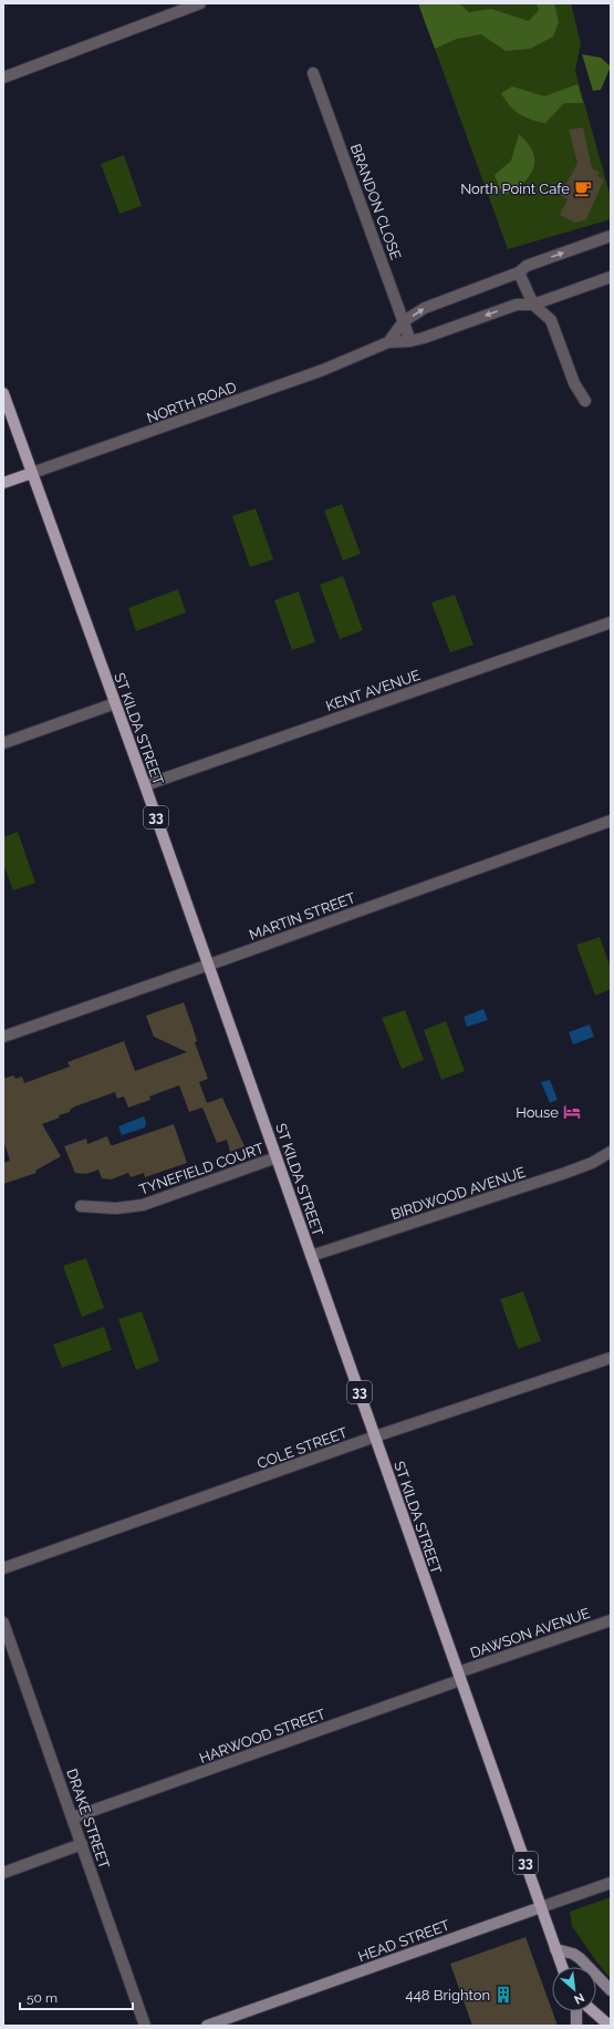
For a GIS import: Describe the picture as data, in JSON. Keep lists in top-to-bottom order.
{
  "streets": {
    "main road": ["NORTH ROAD", "ST KILDA STREET", "33"],
    "street": [
      "BRANDON CLOSE",
      "KENT AVENUE",
      "MARTIN STREET",
      "TYNEFIELD COURT",
      "BIRDWOOD AVENUE",
      "COLE STREET",
      "DAWSON AVENUE",
      "HARWOOD STREET",
      "DRAKE STREET",
      "HEAD STREET"
    ]
  },
  "crossings": [
    ["BRANDON CLOSE", "NORTH ROAD"],
    ["NORTH ROAD", "ST KILDA STREET"],
    ["KENT AVENUE", "ST KILDA STREET"],
    ["ST KILDA STREET", "MARTIN STREET"],
    ["ST KILDA STREET", "TYNEFIELD COURT"],
    ["ST KILDA STREET", "BIRDWOOD AVENUE"],
    ["ST KILDA STREET", "COLE STREET"],
    ["ST KILDA STREET", "DAWSON AVENUE"],
    ["ST KILDA STREET", "HARWOOD STREET"],
    ["ST KILDA STREET", "HEAD STREET"],
    ["DAWSON AVENUE", "HARWOOD STREET"],
    ["HARWOOD STREET", "DRAKE STREET"]
  ],
  "places": {
    "cafe": ["North Point Cafe"],
    "hotel": ["House"],
    "building": ["448 Brighton"]
  },
  "scale_bar": "50 m",
  "north": "bottom right"
}
